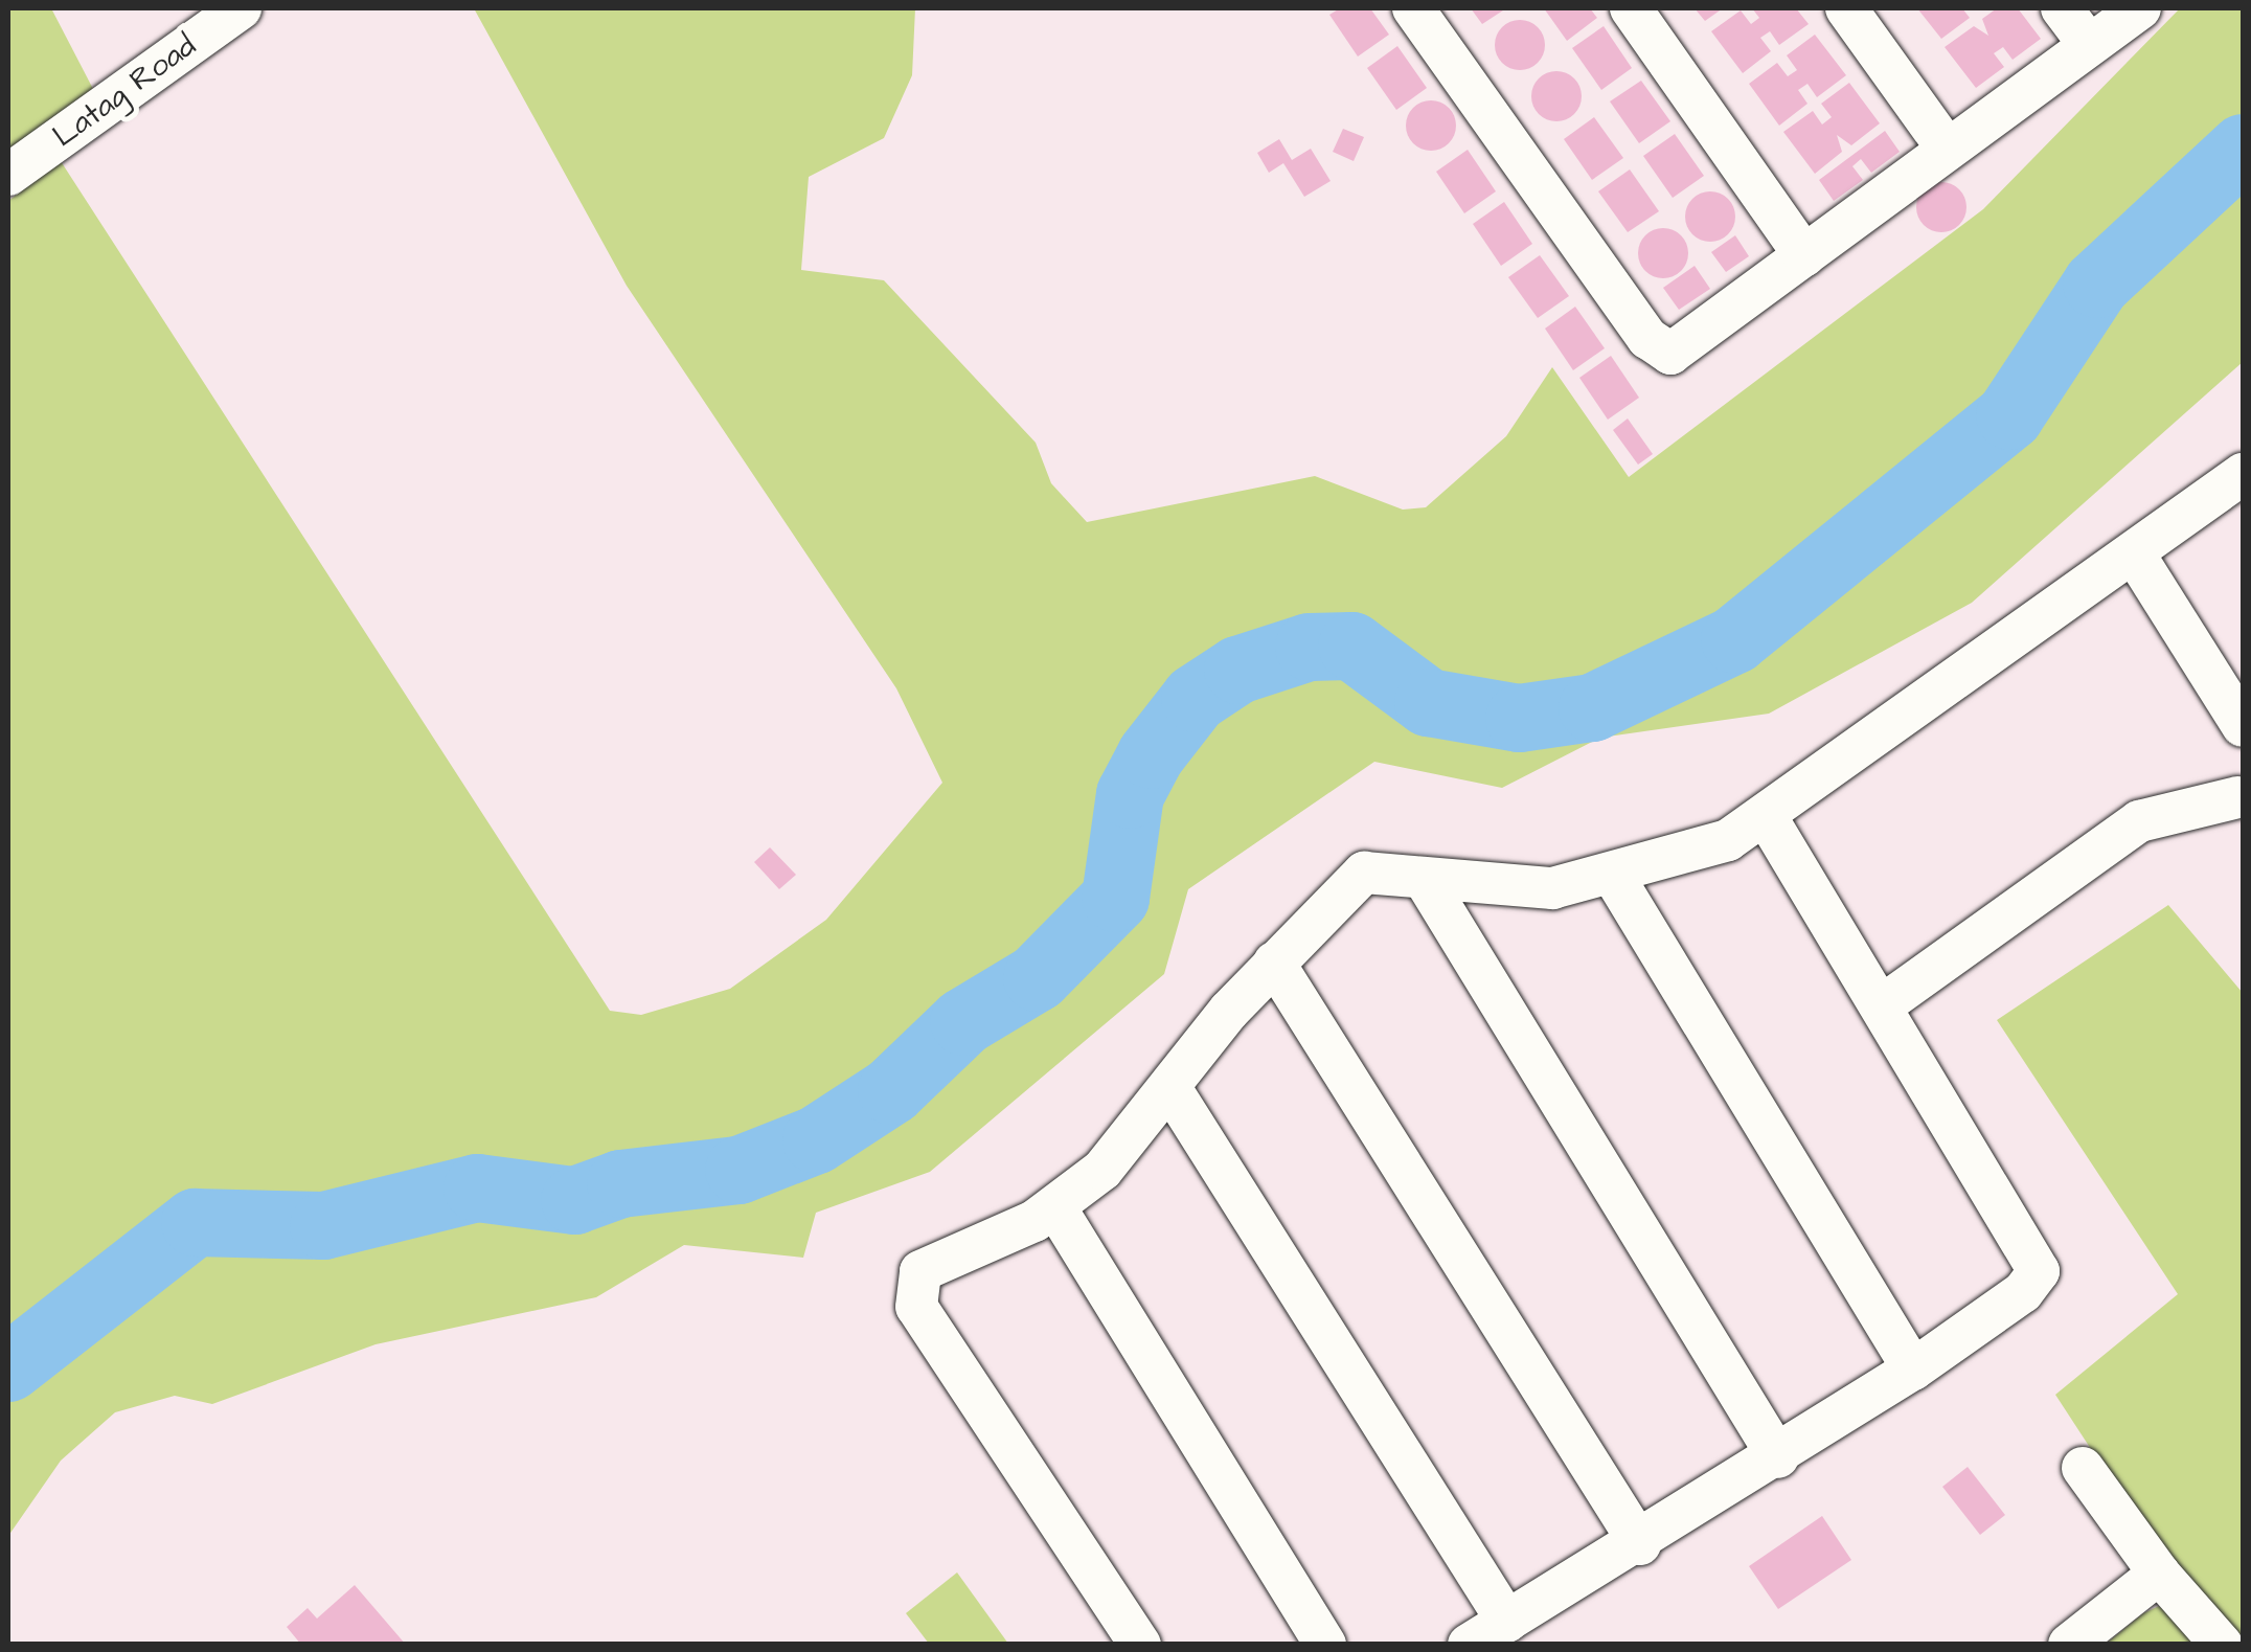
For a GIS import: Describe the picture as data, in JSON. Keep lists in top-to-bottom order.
{
  "streets": {
    "street": ["Latag Road"]
  }
}
